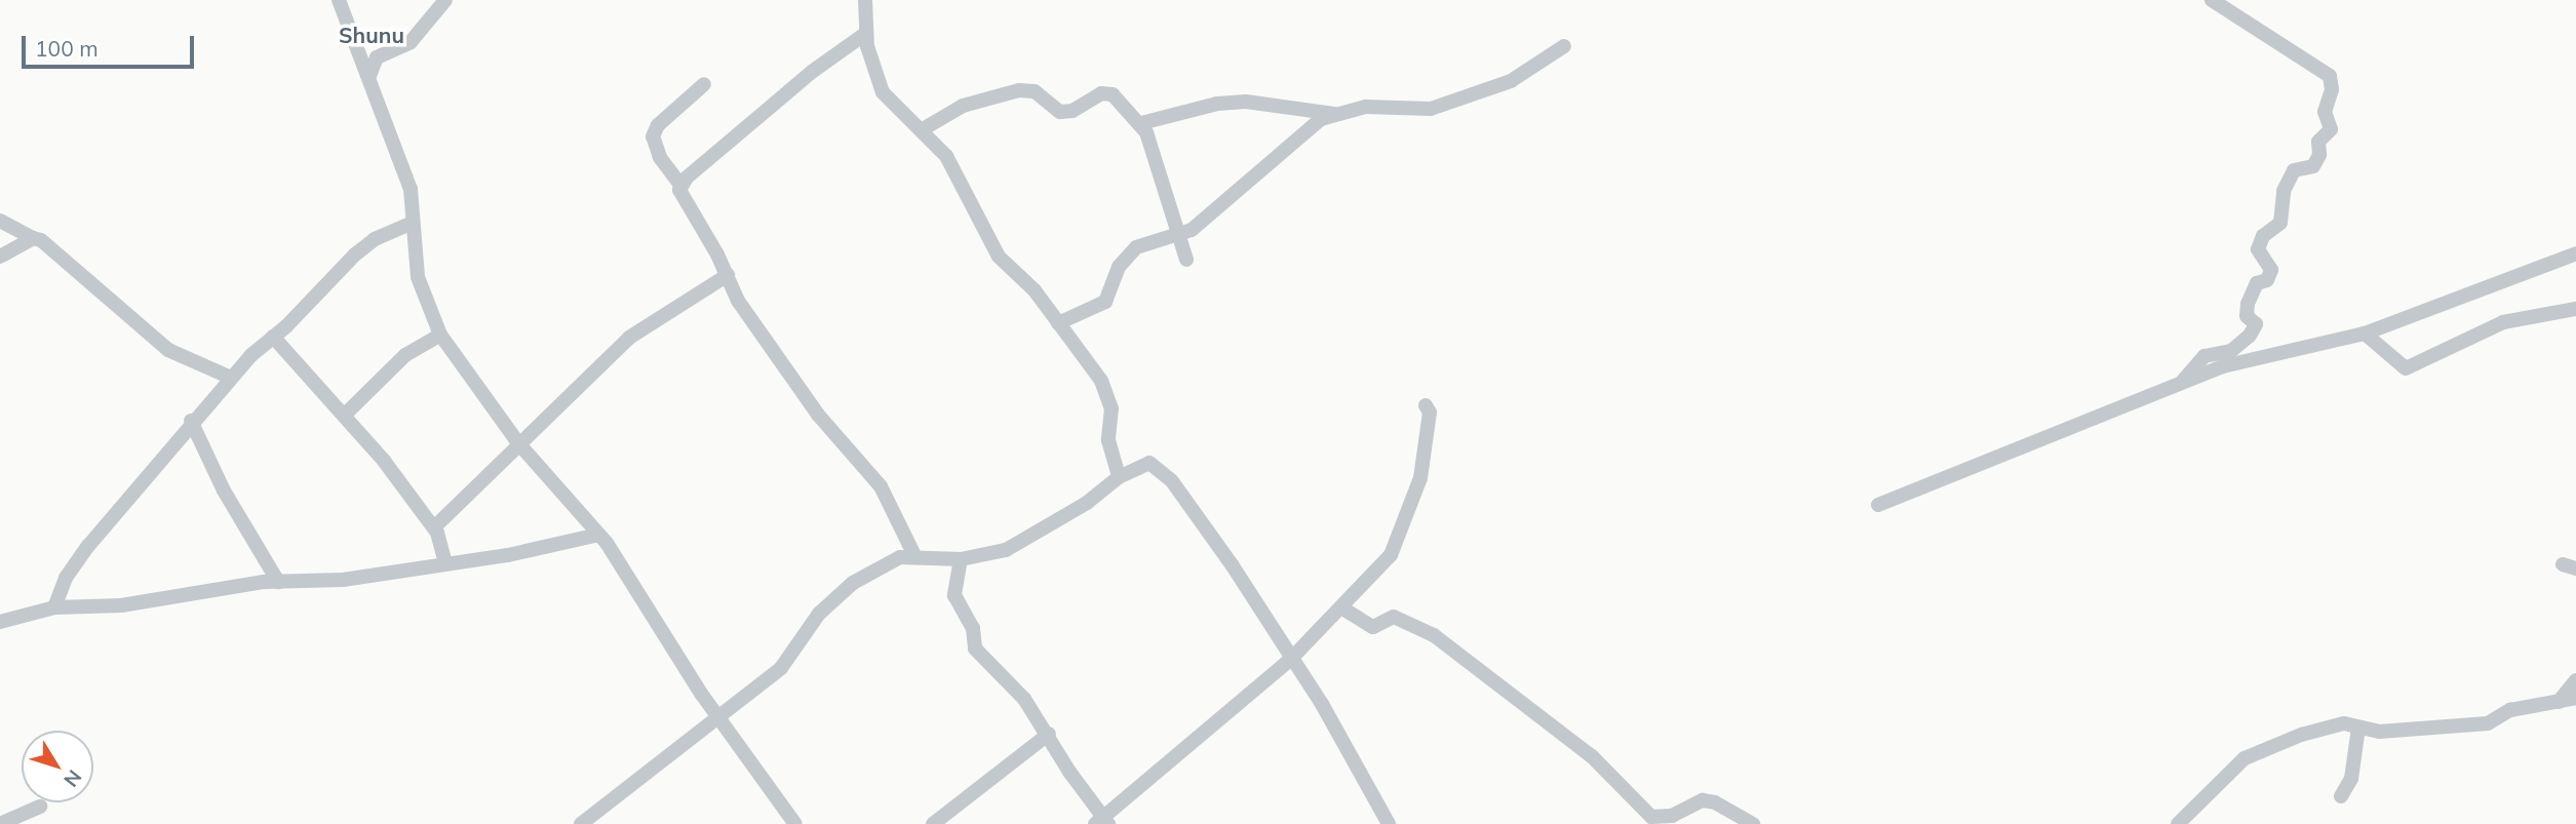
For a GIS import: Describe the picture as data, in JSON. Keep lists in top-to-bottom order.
{
  "districts": ["Shunu"],
  "scale_bar": "100 m",
  "north": "bottom right"
}
